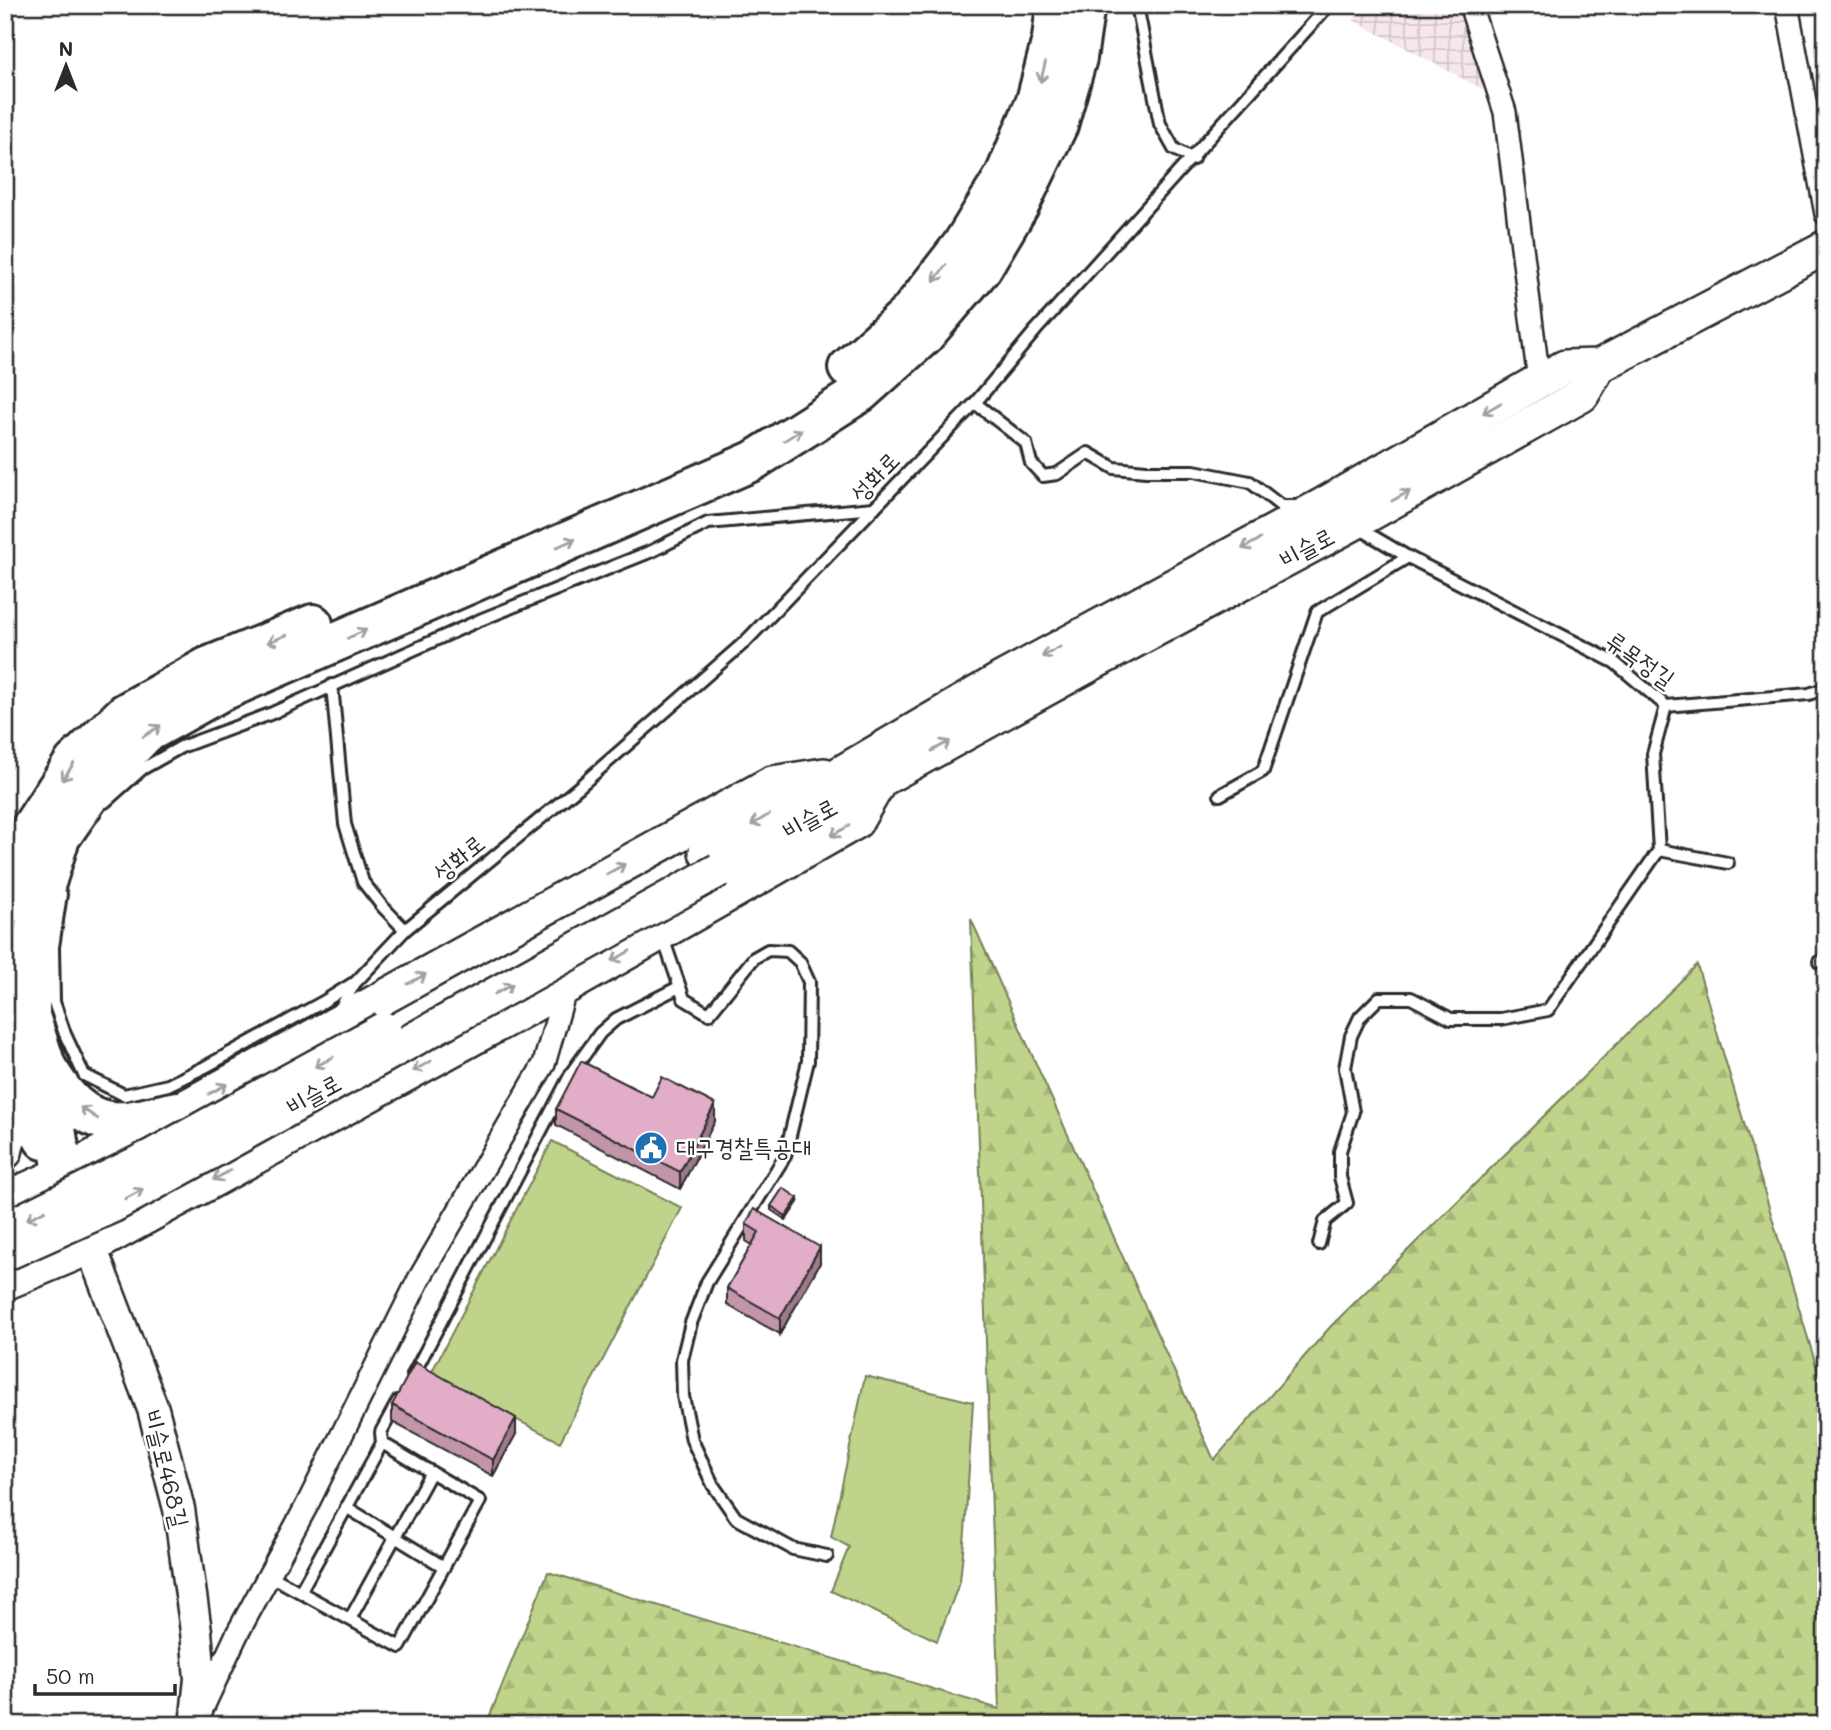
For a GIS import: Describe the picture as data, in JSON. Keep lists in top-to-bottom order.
{
  "streets": {
    "main road": ["비슬로", "비슬로468길"],
    "lane": ["성화로", "류목정길"]
  },
  "crossings": [
    ["비슬로", "류목정길"]
  ],
  "places": {
    "public building": ["대구경찰특공대"]
  },
  "scale_bar": "50 m",
  "north": "top"
}
